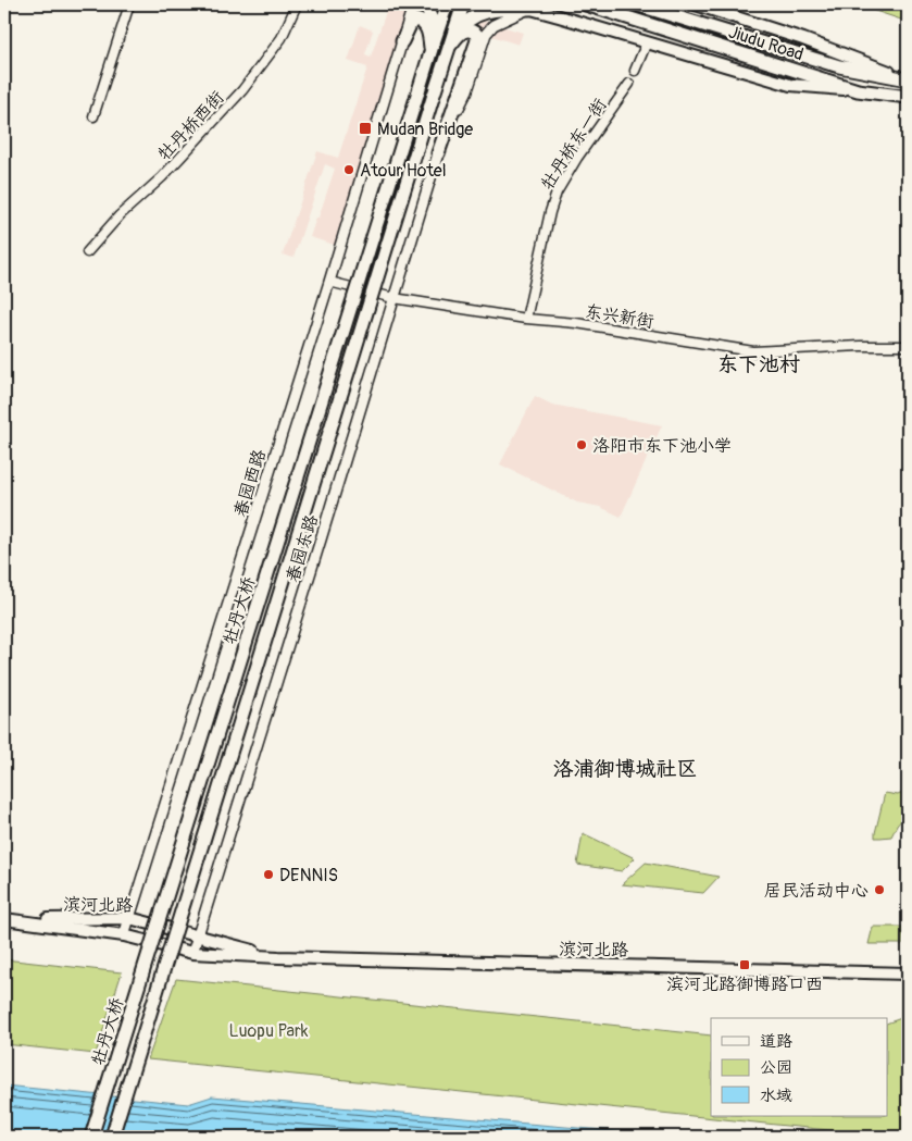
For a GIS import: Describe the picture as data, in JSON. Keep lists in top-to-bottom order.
{
  "streets": {
    "main road": ["Jiudu Road", "牡丹大桥", "滨河北路"],
    "street": [
      "牡丹桥西街",
      "牡丹桥东一街",
      "东兴新街",
      "春园西路",
      "春园东路"
    ]
  },
  "crossings": [
    ["牡丹桥东一街", "东兴新街"],
    ["东兴新街", "春园西路"],
    ["东兴新街", "春园东路"],
    ["春园西路", "滨河北路"],
    ["春园东路", "滨河北路"]
  ],
  "districts": ["东下池村", "洛浦御博城社区"],
  "parks": ["Luopu Park"],
  "places": {
    "transit": ["Mudan Bridge", "滨河北路御博路口西"],
    "other": [
      "Atour Hotel",
      "洛阳市东下池小学",
      "DENNIS",
      "居民活动中心"
    ]
  },
  "legend": ["道路", "公园", "水域"]
}
